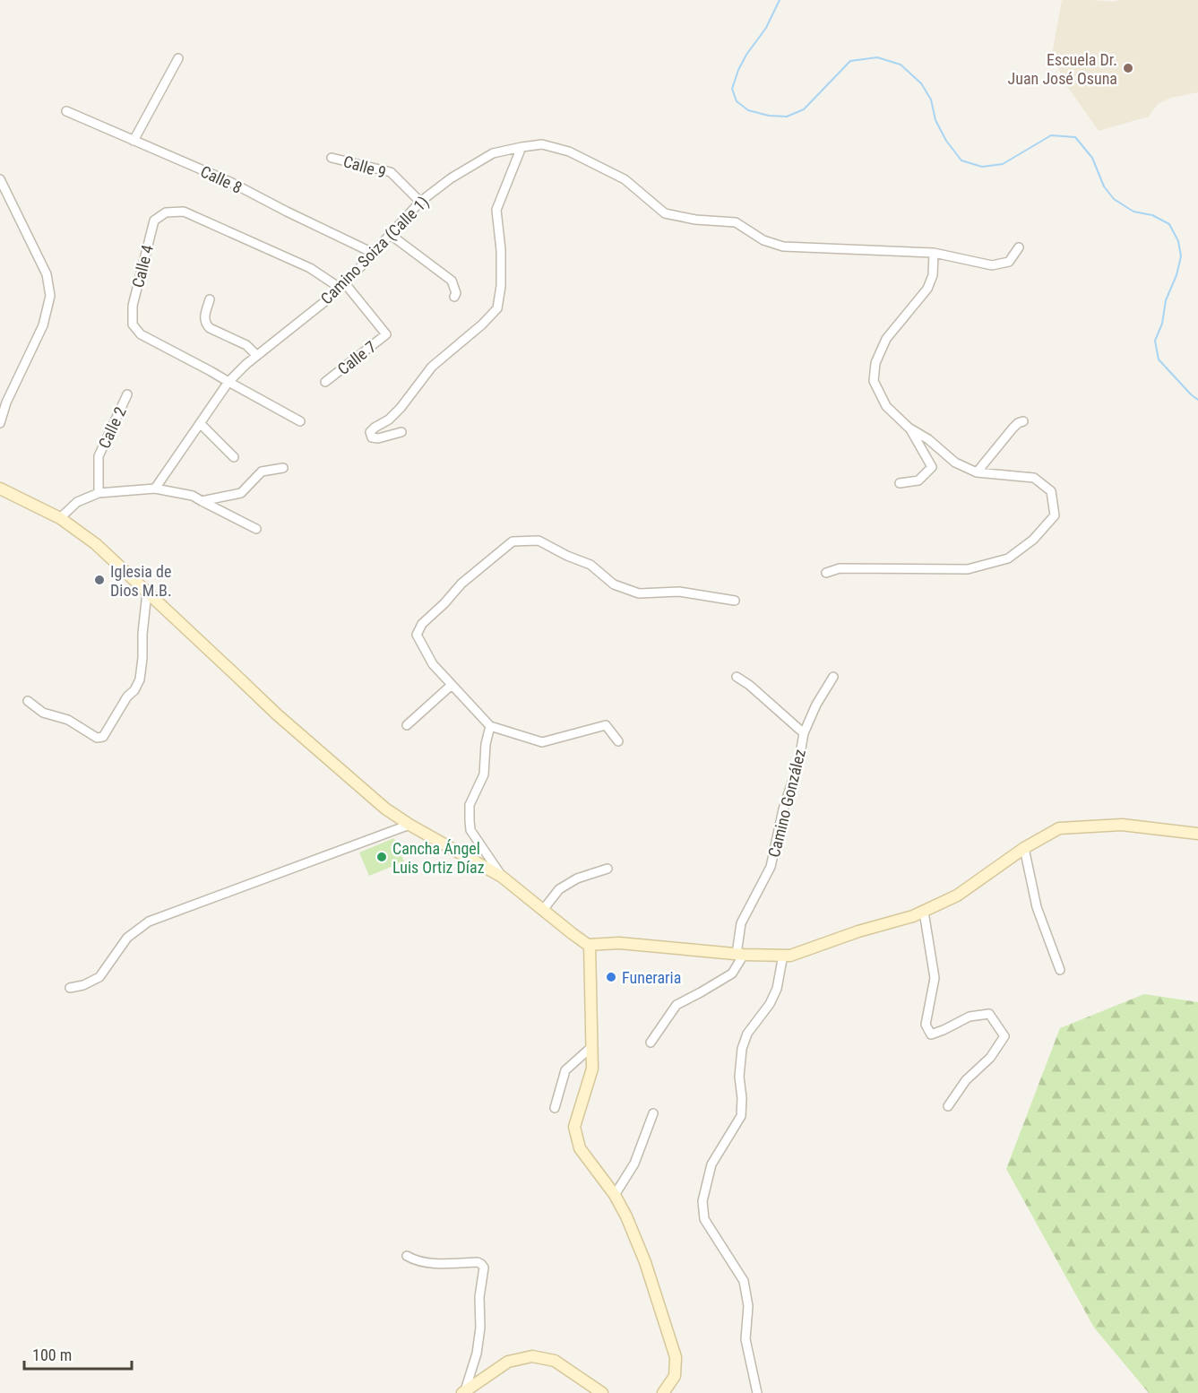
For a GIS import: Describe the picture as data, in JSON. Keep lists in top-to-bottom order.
{
  "streets": {
    "street": [
      "Calle 9",
      "Calle 8",
      "Camino Soiza (Calle 1)",
      "Calle 4",
      "Calle 7",
      "Calle 2",
      "Camino González"
    ]
  },
  "crossings": [
    ["Calle 9", "Camino Soiza (Calle 1)"],
    ["Calle 8", "Camino Soiza (Calle 1)"],
    ["Camino Soiza (Calle 1)", "Calle 4"],
    ["Camino Soiza (Calle 1)", "Calle 7"],
    ["Calle 4", "Calle 7"]
  ],
  "places": [
    "Escuela Dr. Juan José Osuna",
    "Iglesia de Dios M.B.",
    "Cancha Ángel Luis Ortiz Díaz",
    "Funeraria"
  ],
  "scale_bar": "100 m"
}
